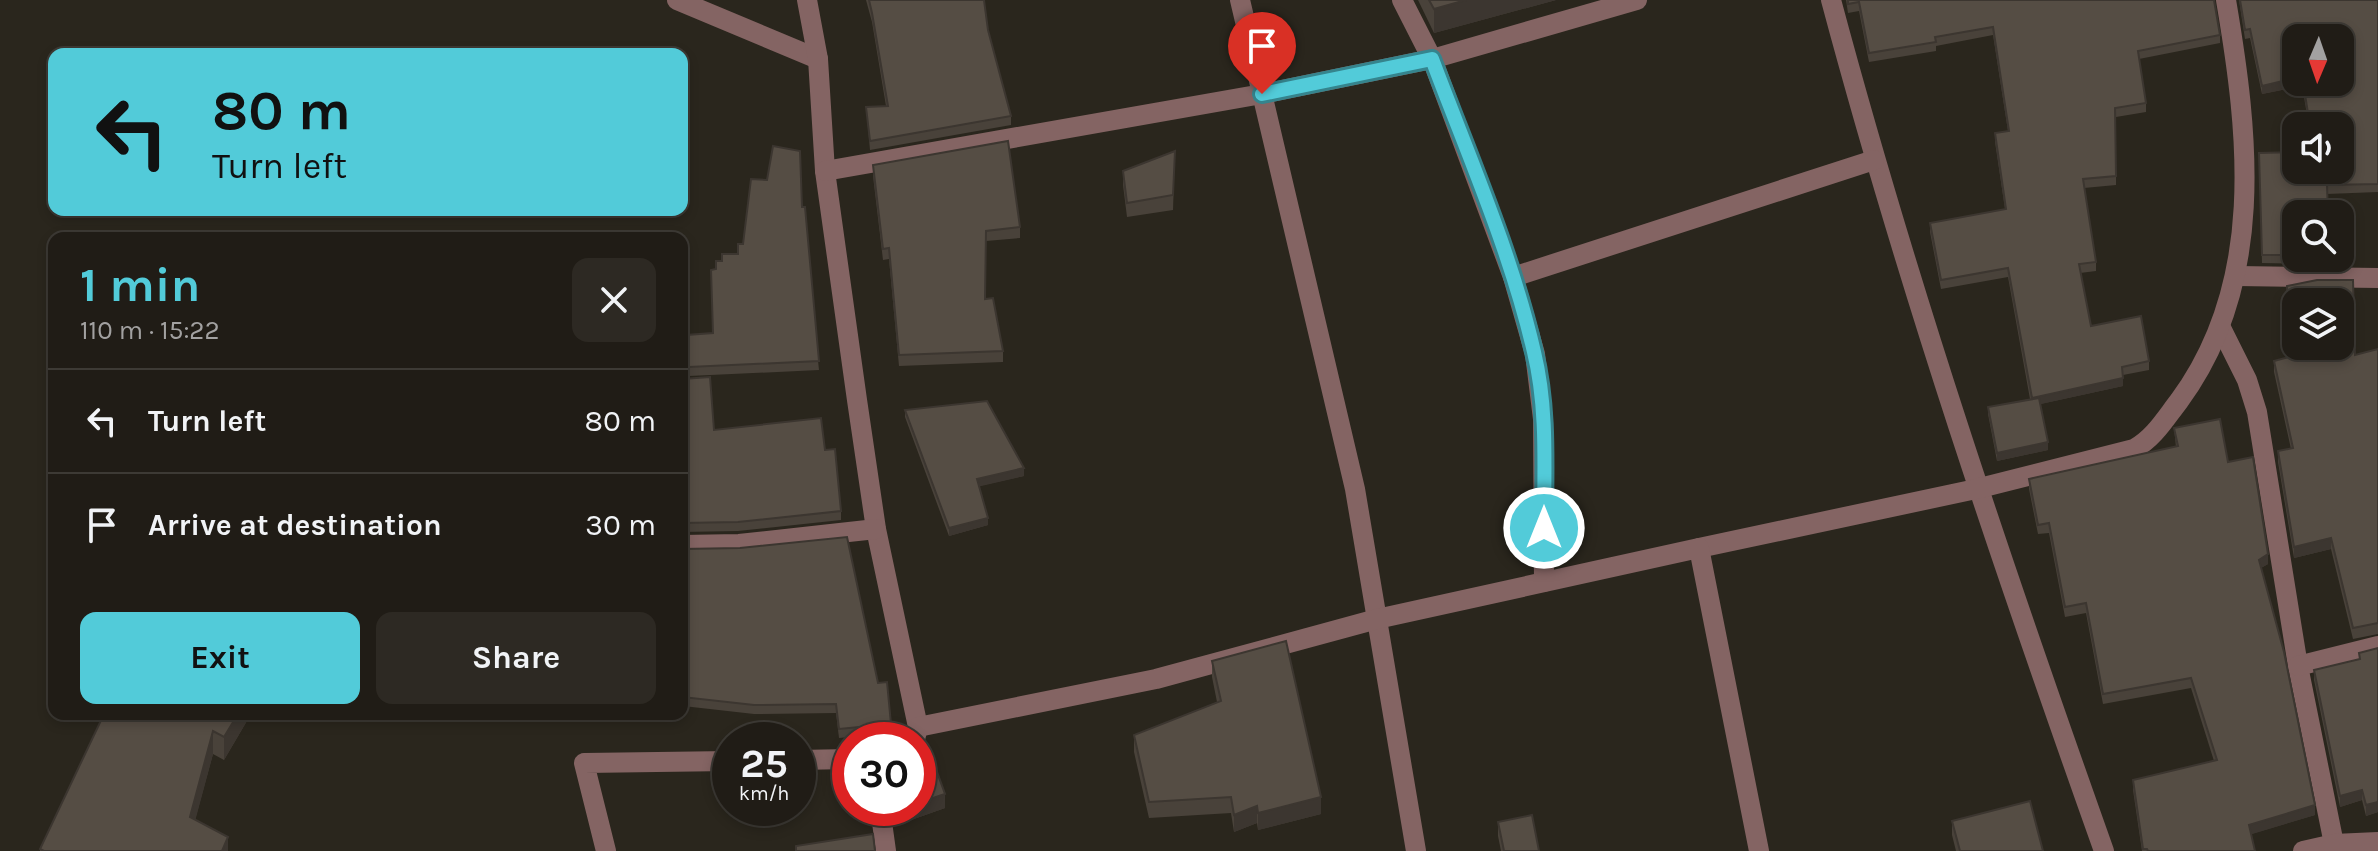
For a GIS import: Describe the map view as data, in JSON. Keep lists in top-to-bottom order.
{
  "north": "bottom",
  "page": {
    "turn": ["80 m", "Turn left"],
    "heading": ["1 min", "110 m · 15:22"],
    "list": [
      {
        "name": "Turn left",
        "value": "80 m"
      },
      {
        "name": "Arrive at destination",
        "value": "30 m"
      }
    ],
    "buttons": ["Exit", "Share"],
    "speed": "25 km/h",
    "limit": "30"
  }
}
